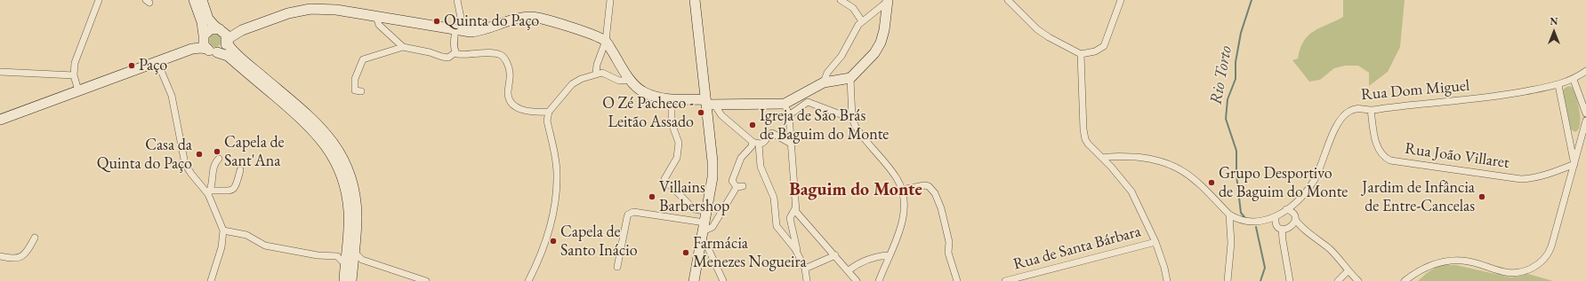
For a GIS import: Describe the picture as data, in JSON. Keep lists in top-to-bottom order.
{
  "streets": {
    "street": ["Rua Dom Miguel", "Rua João Villaret", "Rua de Santa Bárbara"]
  },
  "crossings": [
    ["Rua Dom Miguel", "Rua João Villaret"]
  ],
  "districts": ["Baguim do Monte"],
  "water": ["Rio Torto"],
  "places": [
    "Quinta do Paço",
    "Paço",
    "O Zé Pacheco - Leitão Assado",
    "Igreja de São Brás de Baguim do Monte",
    "Capela de Sant'Ana",
    "Casa da Quinta do Paço",
    "Grupo Desportivo de Baguim do Monte",
    "Villains Barbershop",
    "Jardim de Infância de Entre-Cancelas",
    "Capela de Santo Inácio",
    "Farmácia Menezes Nogueira"
  ],
  "north": "top"
}
